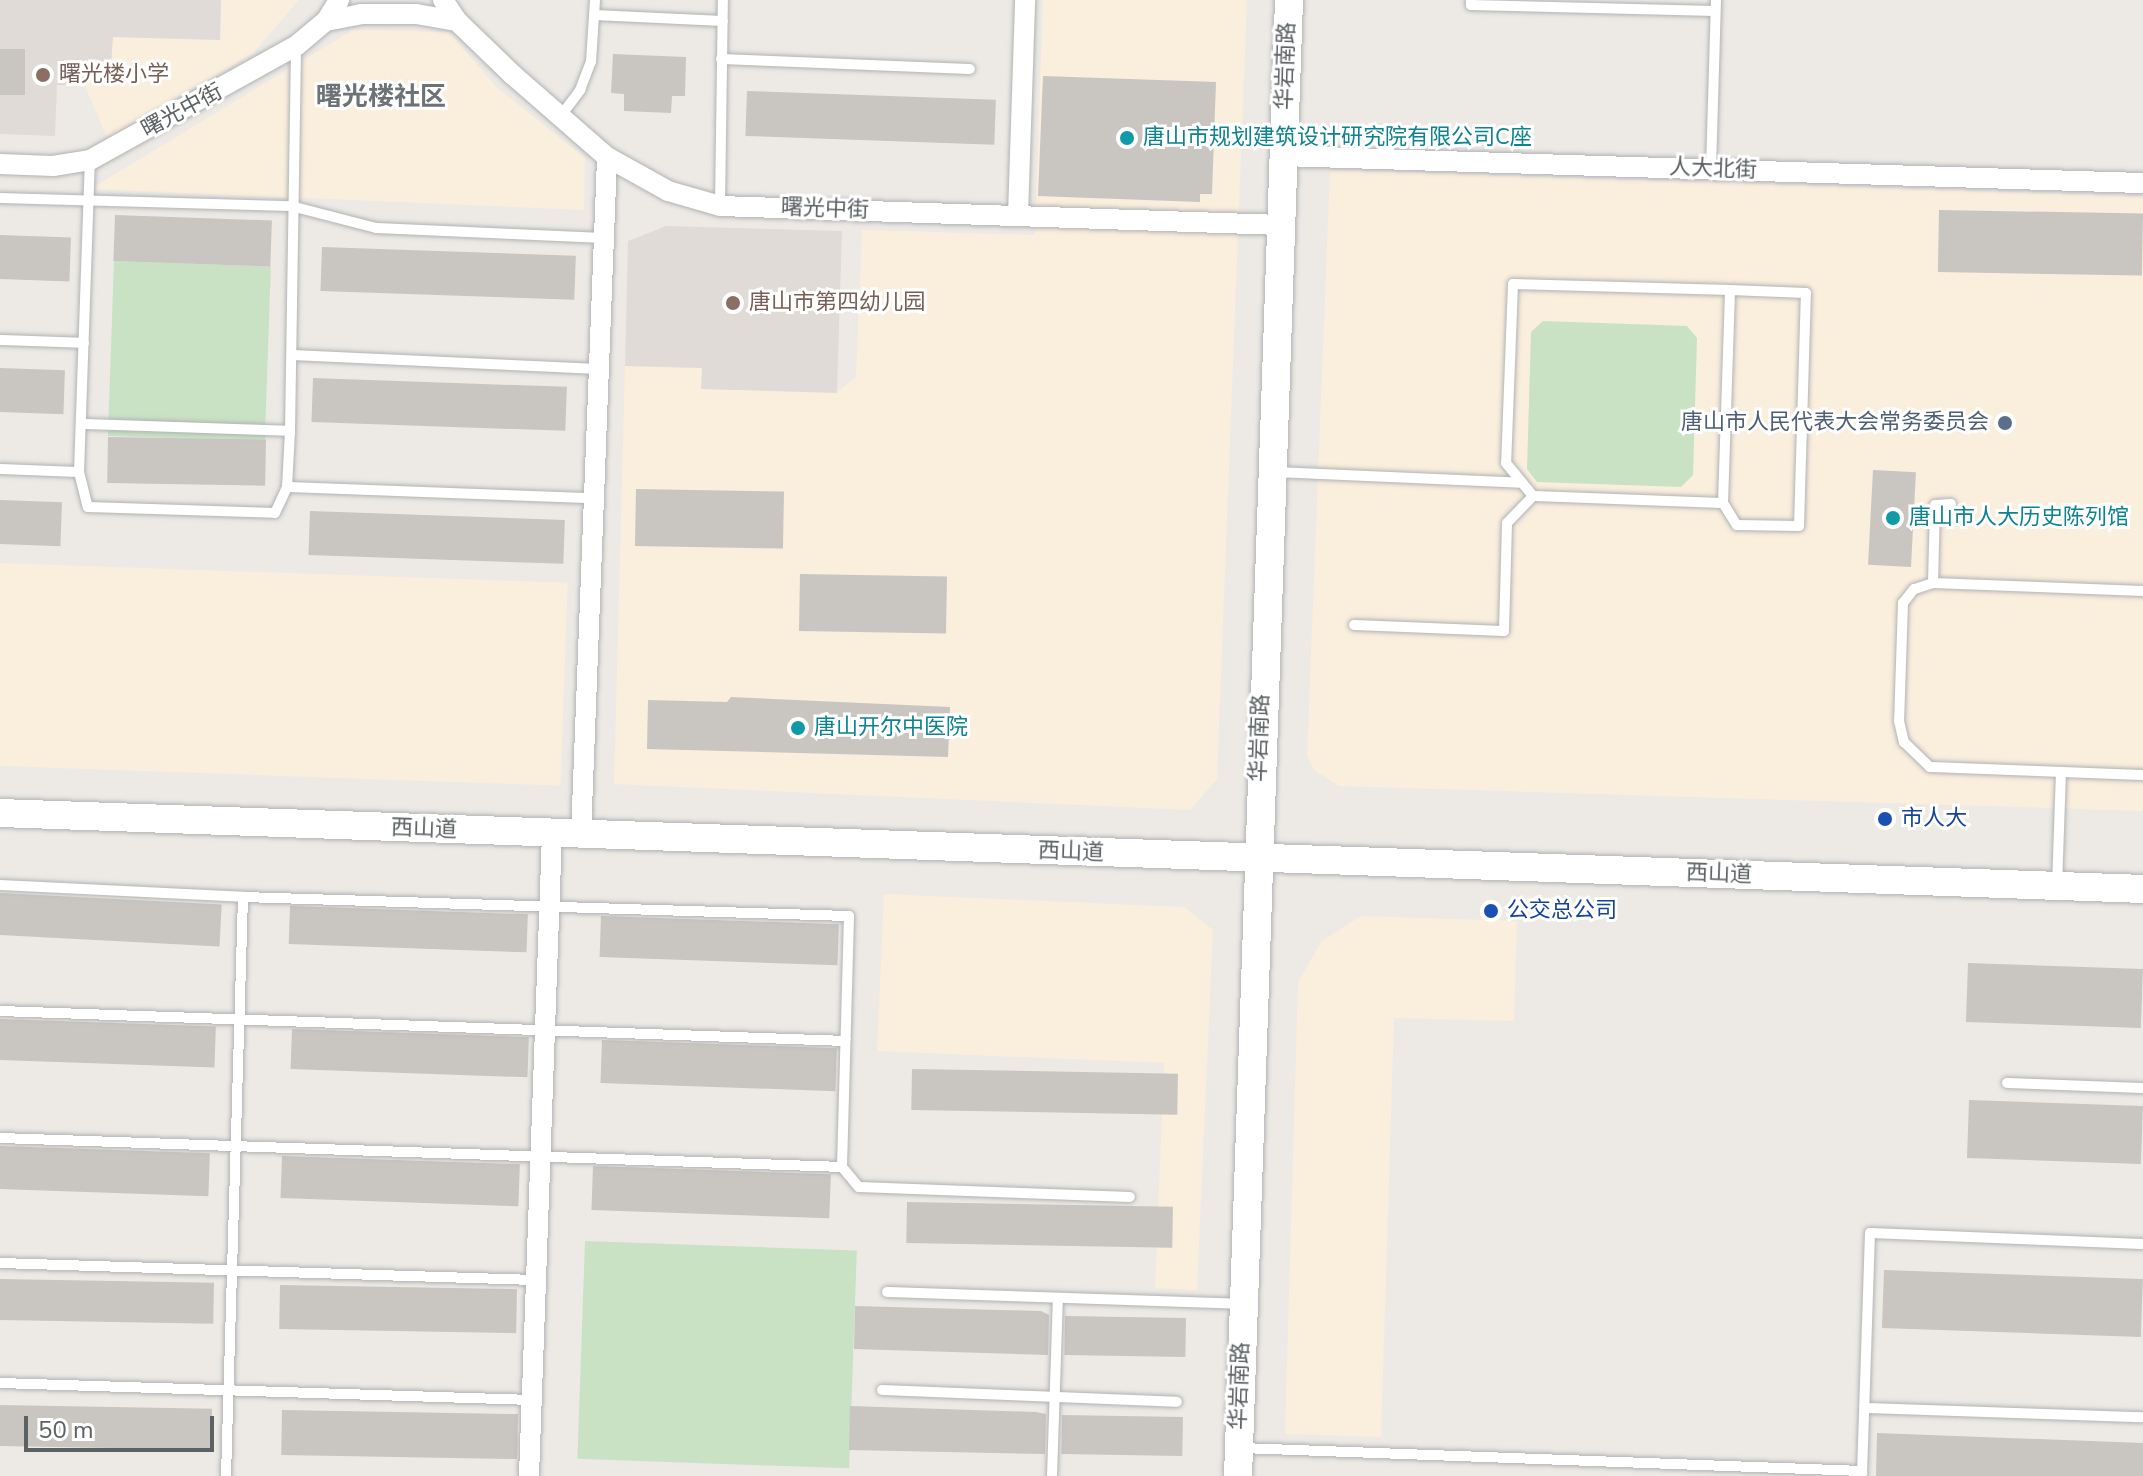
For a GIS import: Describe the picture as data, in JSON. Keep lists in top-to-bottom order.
{
  "streets": {
    "street": [
      "华岩南路",
      "曙光中街",
      "人大北街",
      "西山道"
    ]
  },
  "crossings": [
    ["华岩南路", "曙光中街"],
    ["华岩南路", "人大北街"],
    ["华岩南路", "西山道"]
  ],
  "districts": ["曙光楼社区"],
  "places": [
    "曙光楼小学",
    "唐山市规划建筑设计研究院有限公司C座",
    "唐山市第四幼儿园",
    "唐山市人民代表大会常务委员会",
    "唐山市人大历史陈列馆",
    "唐山开尔中医院",
    "市人大",
    "公交总公司"
  ],
  "scale_bar": "50 m"
}
